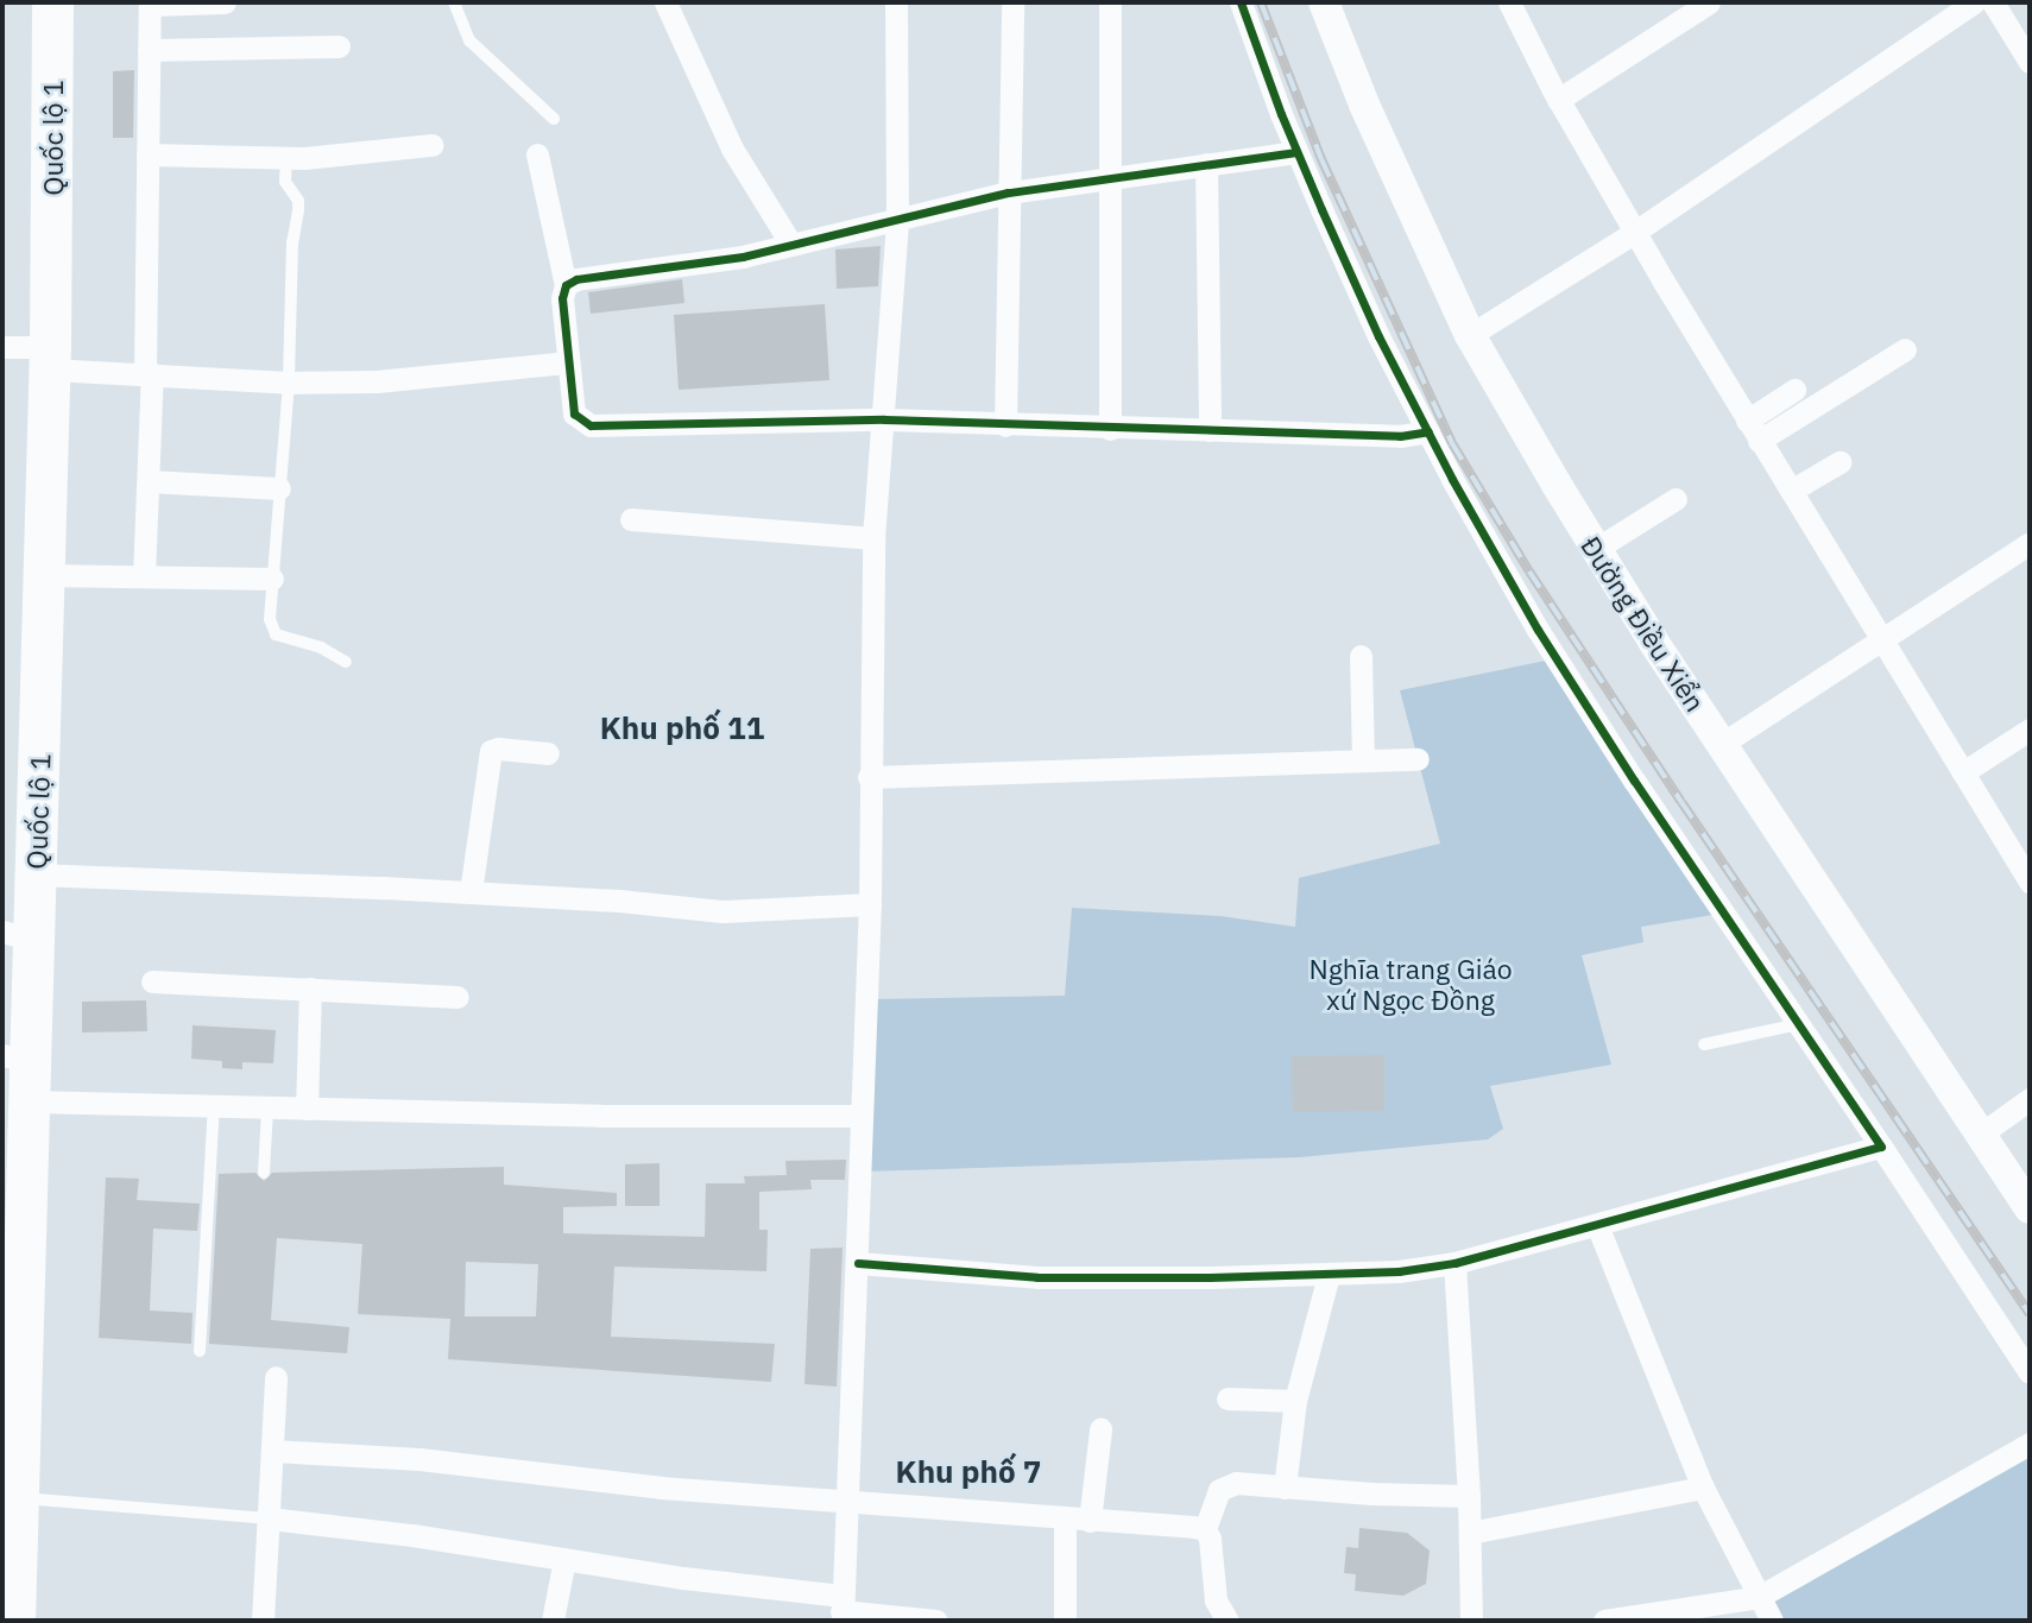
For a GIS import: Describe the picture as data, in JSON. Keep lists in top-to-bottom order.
{
  "streets": {
    "highway": ["Quốc lộ 1"],
    "street": ["Đường Điều Xiển"]
  },
  "districts": ["Khu phố 11", "Khu phố 7"],
  "parks": ["Nghĩa trang Giáo xứ Ngọc Đồng"]
}
